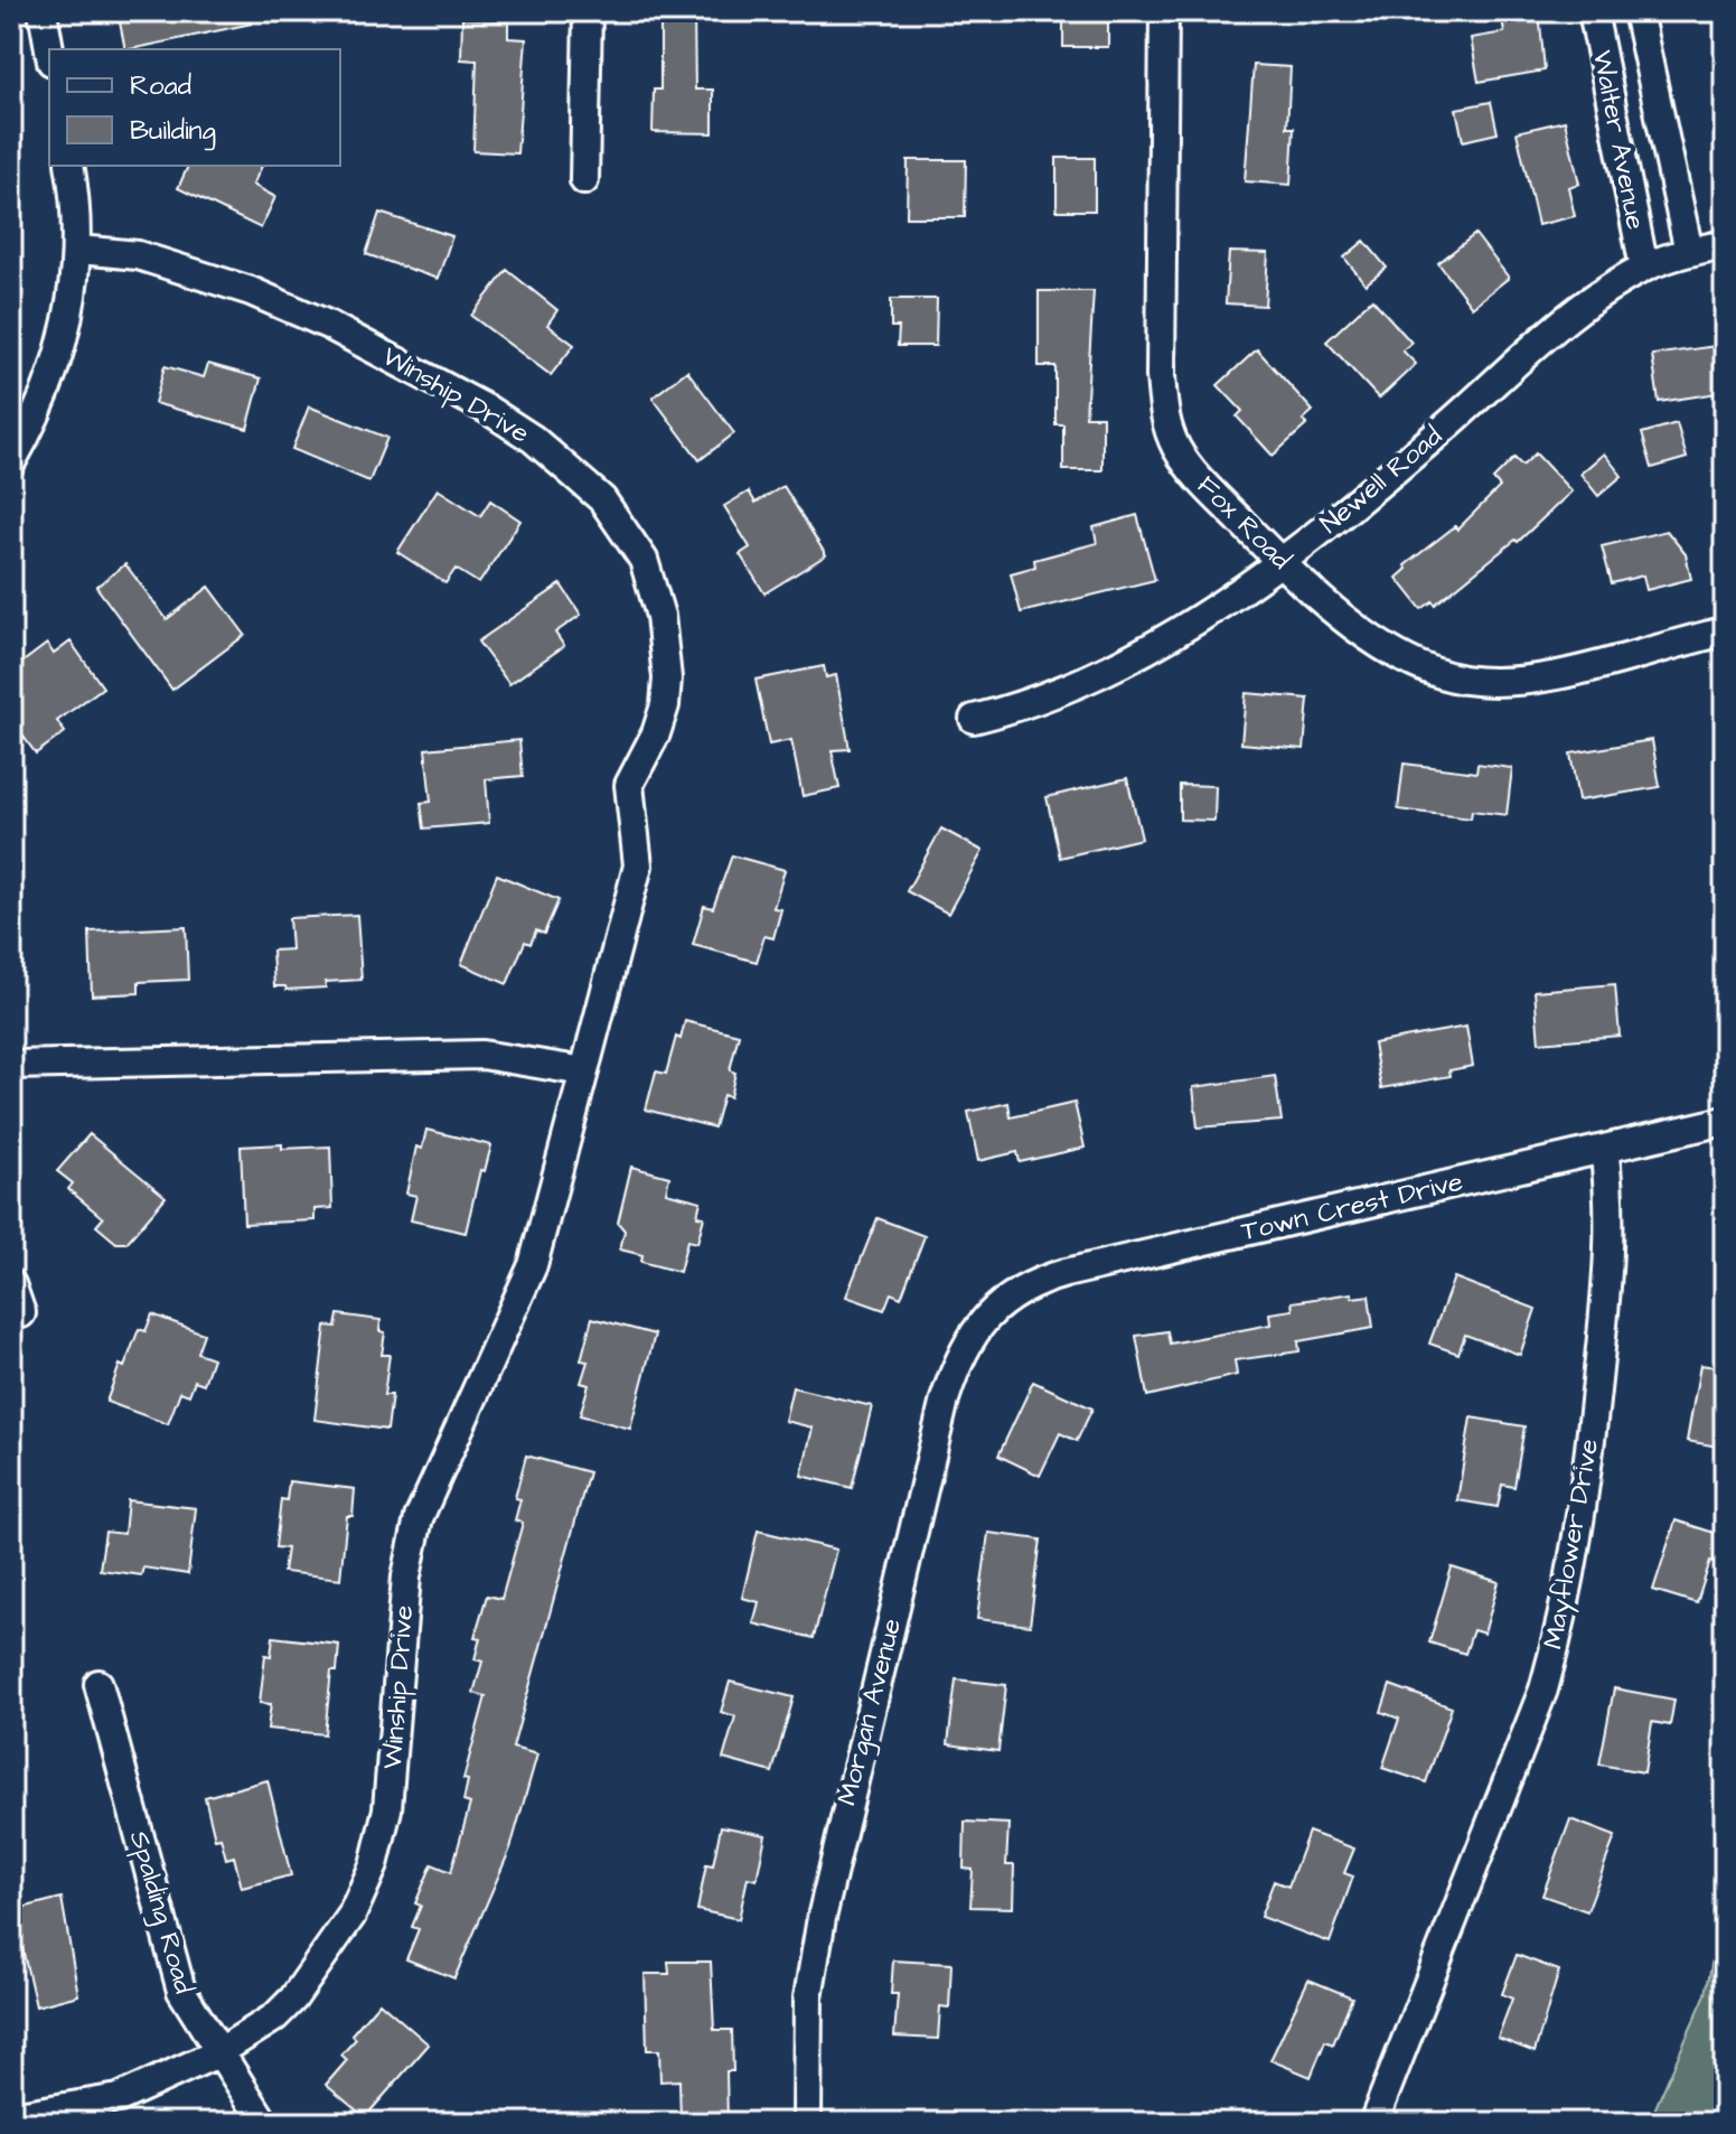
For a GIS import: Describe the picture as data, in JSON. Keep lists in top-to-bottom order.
{
  "streets": {
    "street": [
      "Walter Avenue",
      "Winship Drive",
      "Newell Road",
      "Fox Road",
      "Town Crest Drive",
      "Mayflower Drive",
      "Morgan Avenue",
      "Spalding Road"
    ]
  },
  "crossings": [
    ["Walter Avenue", "Newell Road"],
    ["Winship Drive", "Spalding Road"],
    ["Newell Road", "Fox Road"],
    ["Town Crest Drive", "Mayflower Drive"],
    ["Town Crest Drive", "Morgan Avenue"]
  ],
  "legend": ["Road", "Building"]
}
